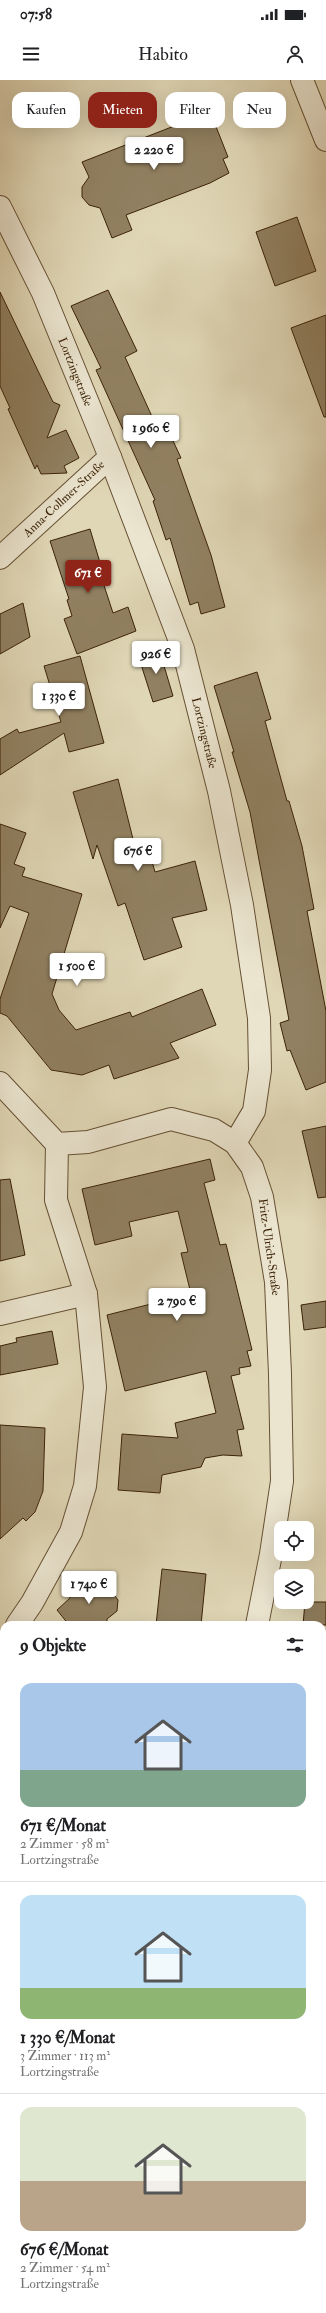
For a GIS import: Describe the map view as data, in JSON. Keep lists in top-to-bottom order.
{
  "streets": {
    "street": ["Lortzingstraße", "Anna-Collmer-Straße", "Fritz-Ulrich-Straße"]
  },
  "crossings": [
    ["Lortzingstraße", "Anna-Collmer-Straße"],
    ["Lortzingstraße", "Fritz-Ulrich-Straße"]
  ],
  "page": {
    "status": "07:58",
    "header": "Habito",
    "chip": [
      "Kaufen",
      "Mieten",
      "Filter",
      "Neu"
    ],
    "price": [
      "2 220 €",
      "1 960 €",
      "671 €",
      "926 €",
      "1 330 €",
      "676 €",
      "1 500 €",
      "2 790 €",
      "1 740 €"
    ],
    "heading": "9 Objekte",
    "list": [
      {
        "name": "671 €/Monat",
        "note": "2 Zimmer · 58 m² · Lortzingstraße"
      },
      {
        "name": "1 330 €/Monat",
        "note": "3 Zimmer · 113 m² · Lortzingstraße"
      },
      {
        "name": "676 €/Monat",
        "note": "2 Zimmer · 54 m² · Lortzingstraße"
      }
    ]
  }
}
